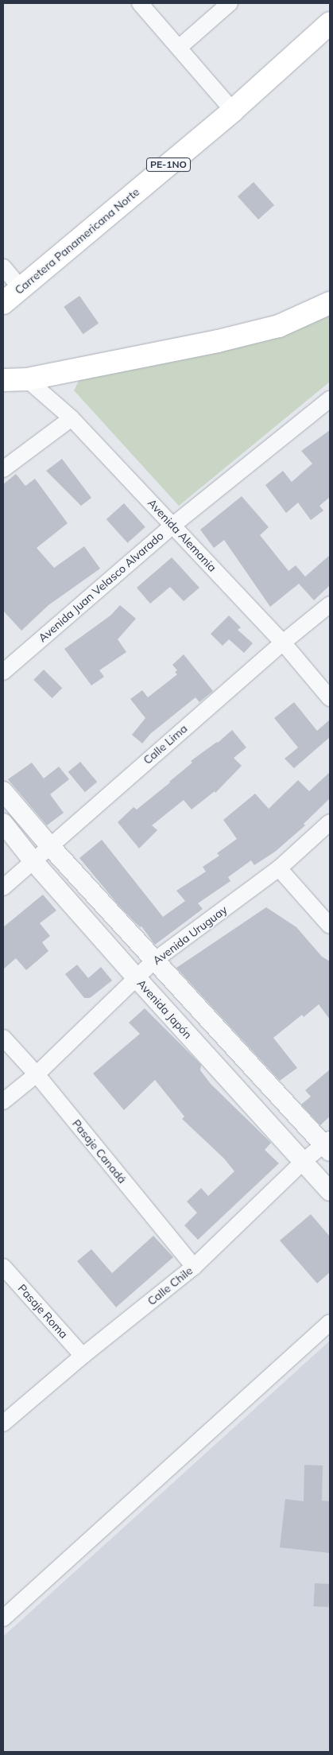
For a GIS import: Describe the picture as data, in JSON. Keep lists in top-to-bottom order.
{
  "streets": {
    "main road": ["PE-1NO", "Carretera Panamericana Norte"],
    "street": [
      "Avenida Alemania",
      "Avenida Juan Velasco Alvarado",
      "Calle Lima",
      "Avenida Uruguay",
      "Avenida Japón",
      "Pasaje Canadá",
      "Calle Chile",
      "Pasaje Roma"
    ]
  },
  "crossings": [
    ["Avenida Alemania", "Avenida Juan Velasco Alvarado"],
    ["Avenida Alemania", "Calle Lima"],
    ["Calle Lima", "Avenida Japón"],
    ["Avenida Uruguay", "Avenida Japón"],
    ["Avenida Uruguay", "Pasaje Canadá"],
    ["Avenida Japón", "Calle Chile"],
    ["Pasaje Canadá", "Calle Chile"],
    ["Calle Chile", "Pasaje Roma"]
  ]
}
